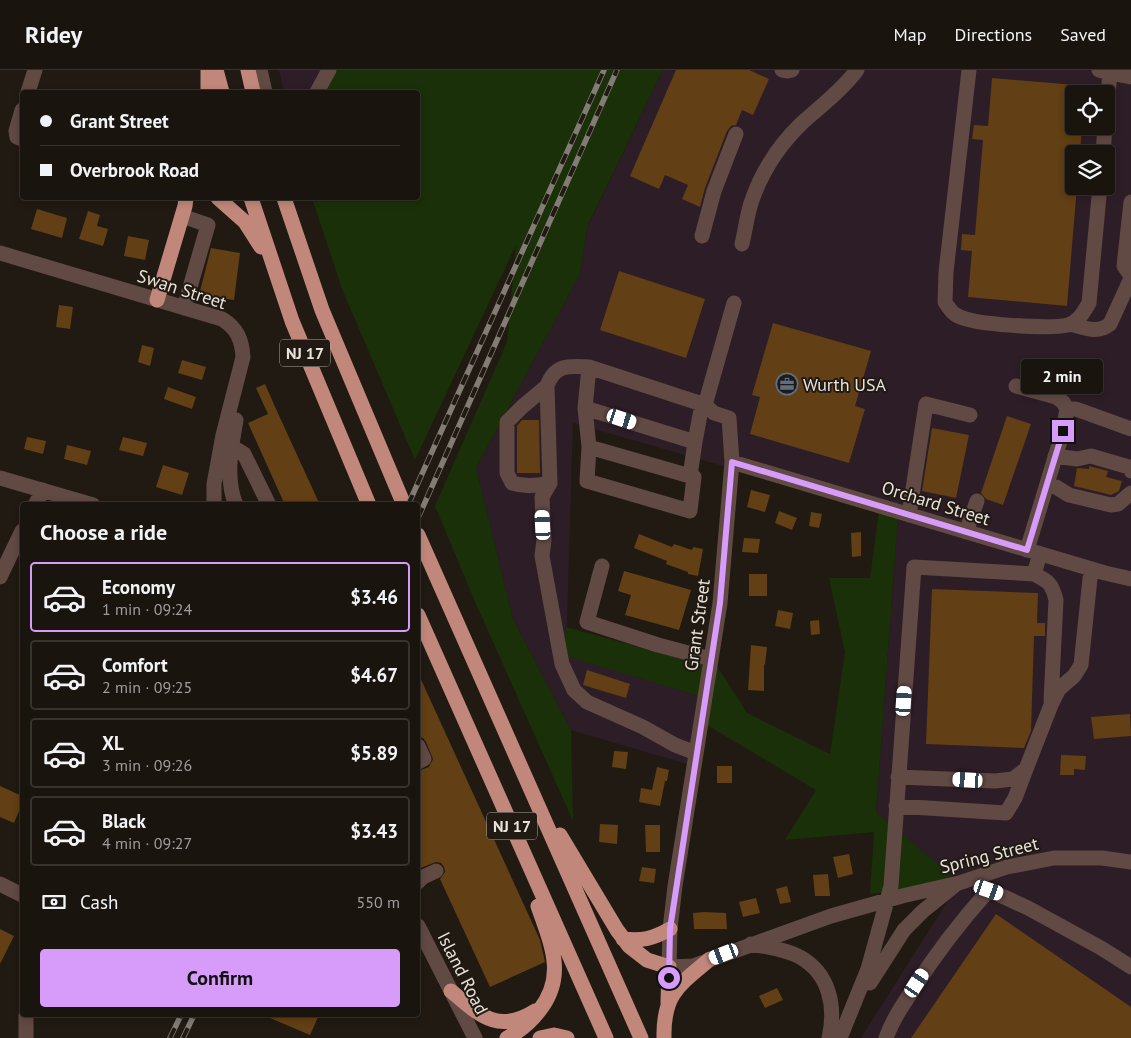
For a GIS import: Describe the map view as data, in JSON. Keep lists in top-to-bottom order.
{
  "streets": {
    "highway": ["NJ 17"],
    "street": [
      "Swan Street",
      "Orchard Street",
      "Grant Street",
      "Spring Street",
      "Island Road"
    ]
  },
  "crossings": [
    ["Orchard Street", "Grant Street"],
    ["Grant Street", "Spring Street"]
  ],
  "places": {
    "office": ["Wurth USA"]
  },
  "page": {
    "header": "Ridey",
    "nav": ["Map", "Directions", "Saved"],
    "banner": ["Grant Street", "Overbrook Road"],
    "bubble": "2 min",
    "heading": "Choose a ride",
    "list": [
      {
        "name": "Economy",
        "note": "1 min · 09:24",
        "value": "$3.46"
      },
      {
        "name": "Comfort",
        "note": "2 min · 09:25",
        "value": "$4.67"
      },
      {
        "name": "XL",
        "note": "3 min · 09:26",
        "value": "$5.89"
      },
      {
        "name": "Black",
        "note": "4 min · 09:27",
        "value": "$3.43"
      }
    ],
    "pay": ["Cash", "550 m"],
    "buttons": "Confirm"
  }
}
